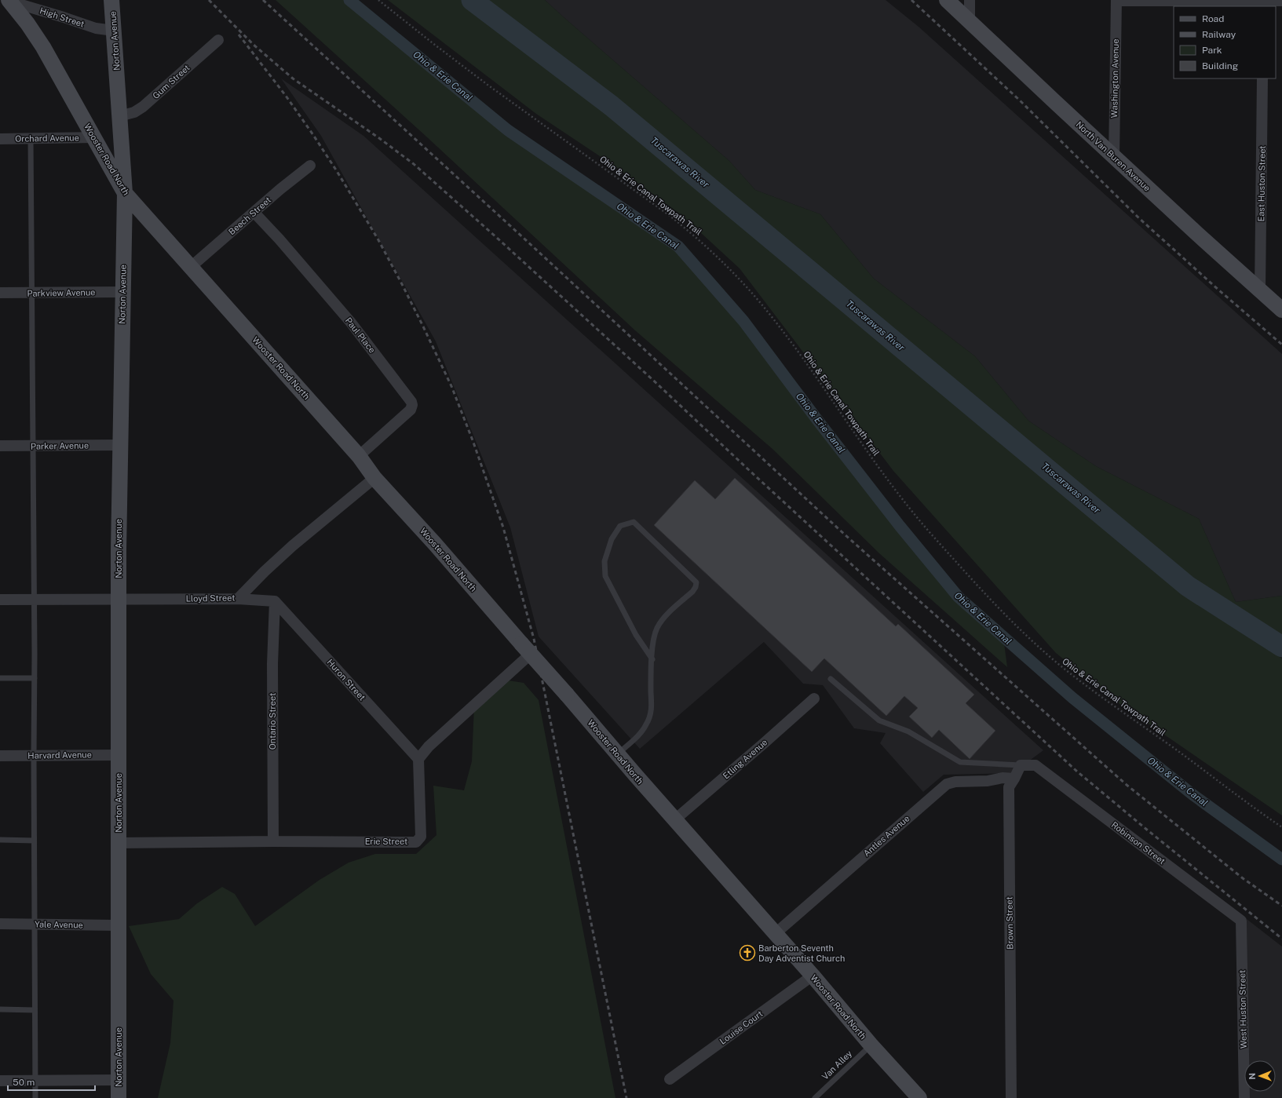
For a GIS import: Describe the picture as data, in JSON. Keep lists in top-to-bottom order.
{
  "streets": {
    "main road": ["Norton Avenue", "North Van Buren Avenue", "Wooster Road North"],
    "street": [
      "High Street",
      "Washington Avenue",
      "Gum Street",
      "Orchard Avenue",
      "East Huston Street",
      "Beech Street",
      "Parkview Avenue",
      "Paul Place",
      "Parker Avenue",
      "Lloyd Street",
      "Huron Street",
      "Ontario Street",
      "Harvard Avenue",
      "Etling Avenue",
      "Antles Avenue",
      "Erie Street",
      "Robinson Street",
      "Brown Street",
      "Yale Avenue",
      "West Huston Street",
      "Louise Court"
    ],
    "lane": ["Van Alley"],
    "path": ["Ohio & Erie Canal Towpath Trail"]
  },
  "crossings": [
    ["High Street", "Norton Avenue"],
    ["High Street", "Wooster Road North"],
    ["Norton Avenue", "Gum Street"],
    ["Norton Avenue", "Wooster Road North"],
    ["Norton Avenue", "Parkview Avenue"],
    ["Norton Avenue", "Parker Avenue"],
    ["Norton Avenue", "Lloyd Street"],
    ["Norton Avenue", "Harvard Avenue"],
    ["Norton Avenue", "Erie Street"],
    ["Norton Avenue", "Yale Avenue"],
    ["Washington Avenue", "North Van Buren Avenue"],
    ["Orchard Avenue", "Wooster Road North"],
    ["North Van Buren Avenue", "East Huston Street"],
    ["Wooster Road North", "Beech Street"],
    ["Wooster Road North", "Paul Place"],
    ["Wooster Road North", "Lloyd Street"],
    ["Wooster Road North", "Etling Avenue"],
    ["Wooster Road North", "Antles Avenue"],
    ["Wooster Road North", "Louise Court"],
    ["Wooster Road North", "Van Alley"],
    ["Beech Street", "Paul Place"],
    ["Huron Street", "Ontario Street"],
    ["Huron Street", "Erie Street"],
    ["Ontario Street", "Erie Street"],
    ["Antles Avenue", "Brown Street"],
    ["Robinson Street", "Brown Street"],
    ["Robinson Street", "West Huston Street"]
  ],
  "water": ["Ohio & Erie Canal", "Tuscarawas River"],
  "places": {
    "church": ["Barberton Seventh Day Adventist Church"]
  },
  "legend": [
    "Road",
    "Railway",
    "Park",
    "Building"
  ],
  "scale_bar": "50 m",
  "north": "left"
}
